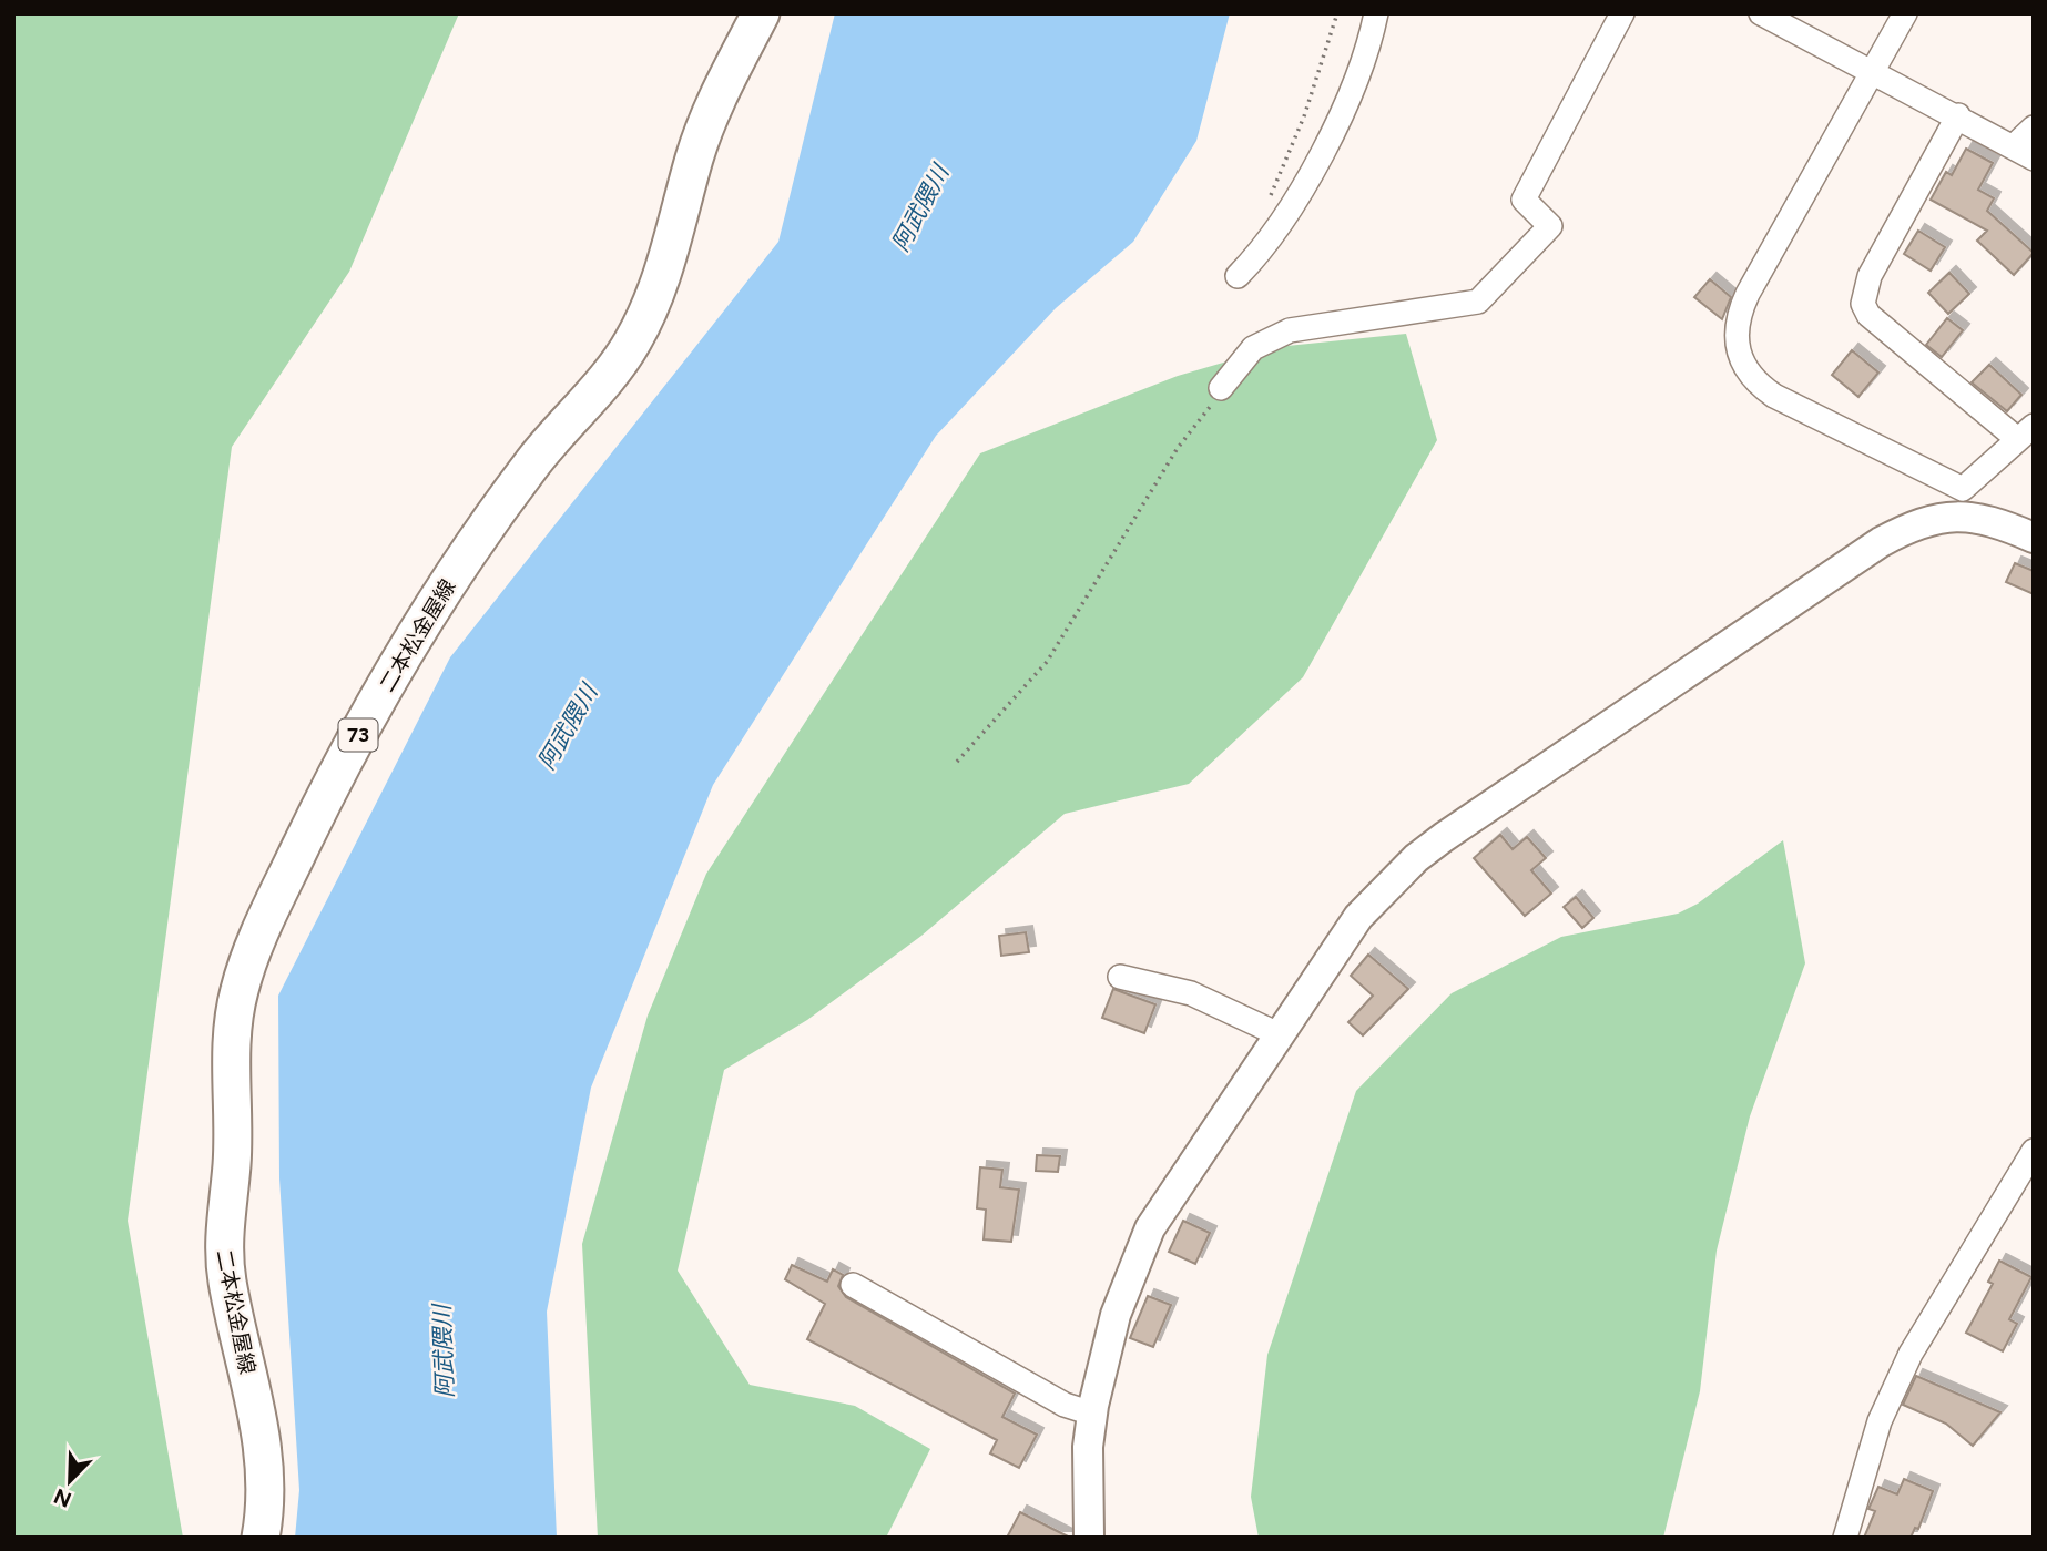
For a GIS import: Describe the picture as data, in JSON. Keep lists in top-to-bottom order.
{
  "streets": {
    "main road": ["二本松金屋線", "73"]
  },
  "water": ["阿武隈川"],
  "north": "bottom left"
}
